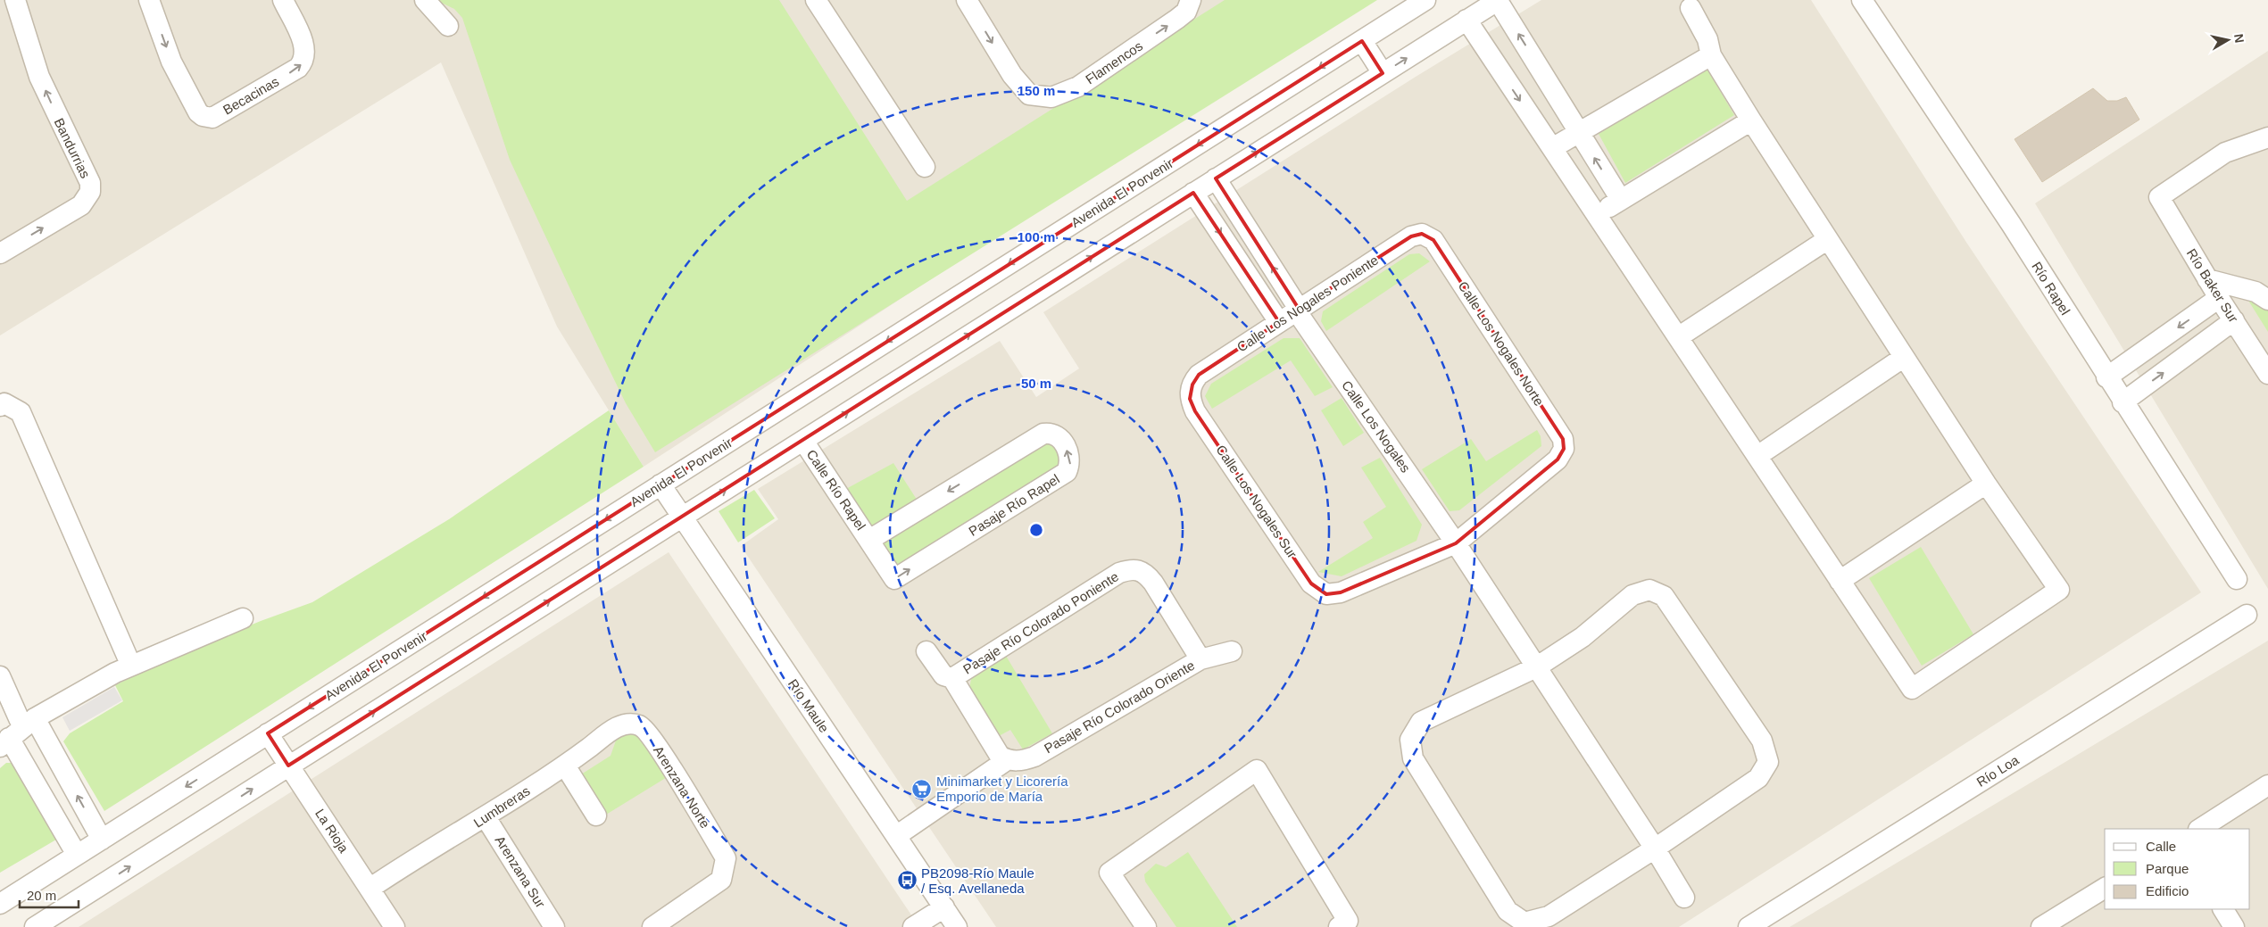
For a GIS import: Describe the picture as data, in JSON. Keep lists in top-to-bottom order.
{
  "streets": {
    "street": [
      "Flamencos",
      "Becacinas",
      "Bandurrias",
      "Avenida El Porvenir",
      "Río Baker Sur",
      "Río Rapel",
      "Calle Los Nogales Poniente",
      "Calle Los Nogales Norte",
      "Calle Los Nogales",
      "Calle Río Rapel",
      "Calle Los Nogales Sur",
      "Pasaje Río Rapel",
      "Pasaje Río Colorado Poniente",
      "Río Maule",
      "Pasaje Río Colorado Oriente",
      "Río Loa",
      "Arenzana Norte",
      "Lumbreras",
      "La Rioja",
      "Arenzana Sur"
    ]
  },
  "crossings": [
    ["Avenida El Porvenir", "Río Maule"],
    ["Avenida El Porvenir", "La Rioja"],
    ["Calle Los Nogales Poniente", "Calle Los Nogales Norte"],
    ["Calle Los Nogales Poniente", "Calle Los Nogales"],
    ["Calle Los Nogales Poniente", "Calle Los Nogales Sur"],
    ["Calle Los Nogales Norte", "Calle Los Nogales"],
    ["Calle Los Nogales Norte", "Calle Los Nogales Sur"],
    ["Calle Los Nogales", "Calle Los Nogales Sur"],
    ["Calle Río Rapel", "Pasaje Río Rapel"],
    ["Pasaje Río Colorado Poniente", "Pasaje Río Colorado Oriente"],
    ["Arenzana Norte", "Lumbreras"],
    ["Lumbreras", "La Rioja"],
    ["Lumbreras", "Arenzana Sur"]
  ],
  "places": {
    "supermarket": ["Minimarket y Licorería Emporio de María"],
    "bus stop": ["PB2098-Río Maule / Esq. Avellaneda"]
  },
  "legend": ["Calle", "Parque", "Edificio"],
  "scale_bar": "20 m",
  "north": "right",
  "rings": ["150 m", "100 m", "50 m"]
}
